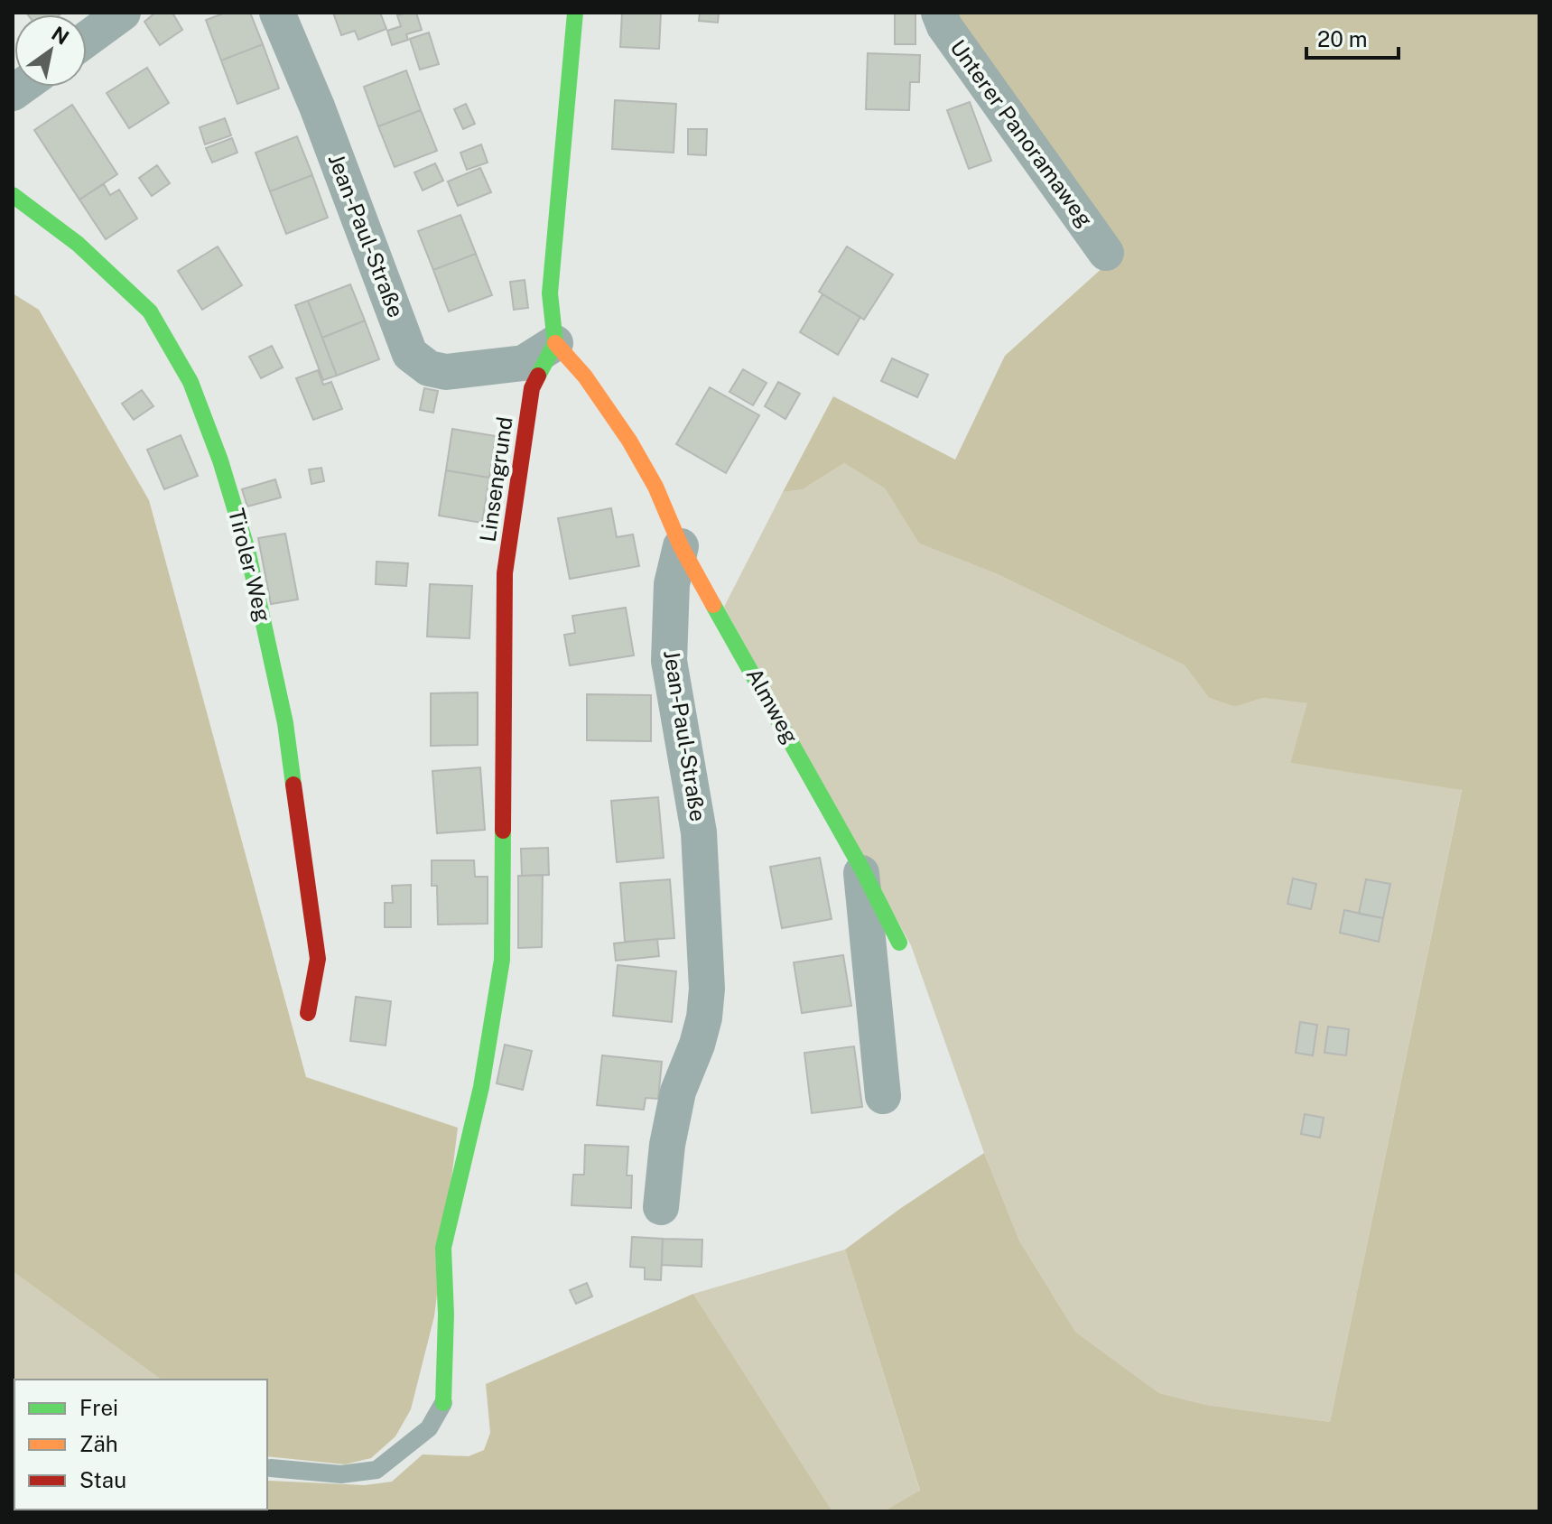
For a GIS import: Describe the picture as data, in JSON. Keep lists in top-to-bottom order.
{
  "streets": {
    "street": [
      "Unterer Panoramaweg",
      "Jean-Paul-Straße",
      "Linsengrund",
      "Tiroler Weg",
      "Almweg"
    ]
  },
  "crossings": [
    ["Jean-Paul-Straße", "Linsengrund"],
    ["Jean-Paul-Straße", "Almweg"]
  ],
  "legend": ["Frei", "Zäh", "Stau"],
  "scale_bar": "20 m",
  "north": "top right"
}
